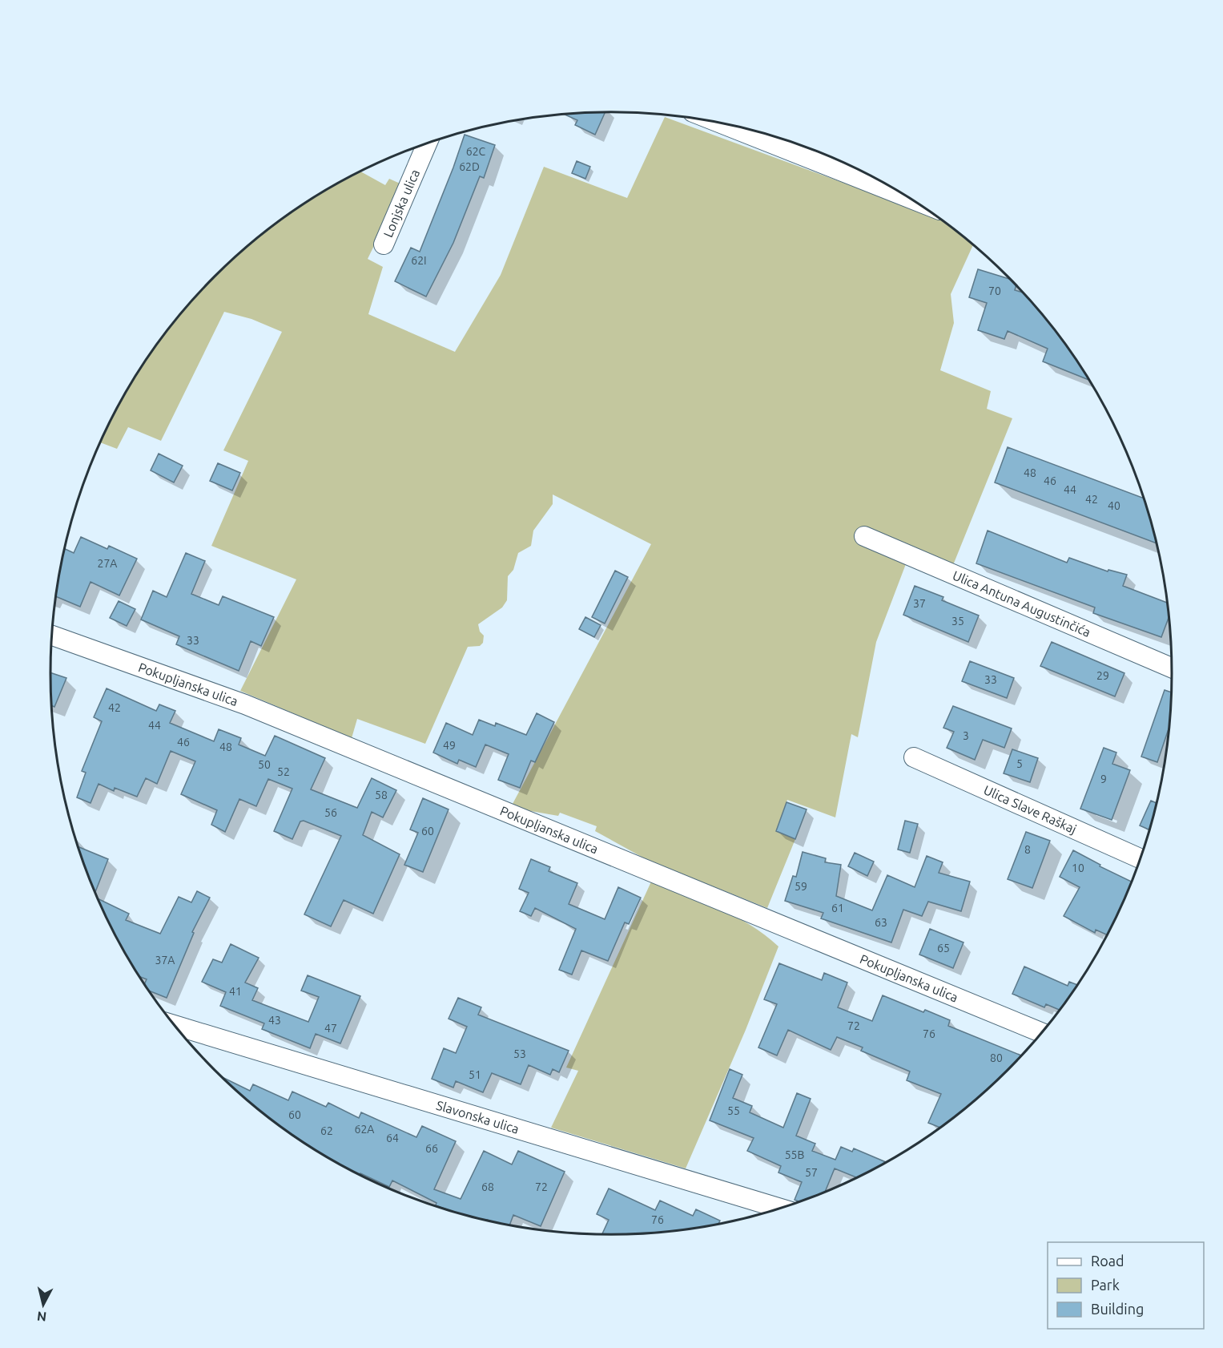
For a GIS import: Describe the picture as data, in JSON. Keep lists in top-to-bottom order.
{
  "streets": {
    "street": [
      "Lonjska ulica",
      "Ulica Antuna Augustinčića",
      "Pokupljanska ulica",
      "Ulica Slave Raškaj",
      "Slavonska ulica"
    ]
  },
  "house_numbers": [
    "62C",
    "62D",
    "62I",
    "70",
    "48",
    "46",
    "44",
    "42",
    "40",
    "27A",
    "37",
    "35",
    "33",
    "29",
    "33",
    "42",
    "44",
    "3",
    "46",
    "49",
    "48",
    "5",
    "50",
    "52",
    "9",
    "58",
    "56",
    "60",
    "8",
    "10",
    "59",
    "61",
    "63",
    "65",
    "37A",
    "41",
    "43",
    "72",
    "47",
    "76",
    "53",
    "80",
    "51",
    "55",
    "60",
    "62A",
    "62",
    "64",
    "66",
    "55B",
    "57",
    "68",
    "72",
    "76"
  ],
  "legend": ["Road", "Park", "Building"],
  "north": "bottom"
}
